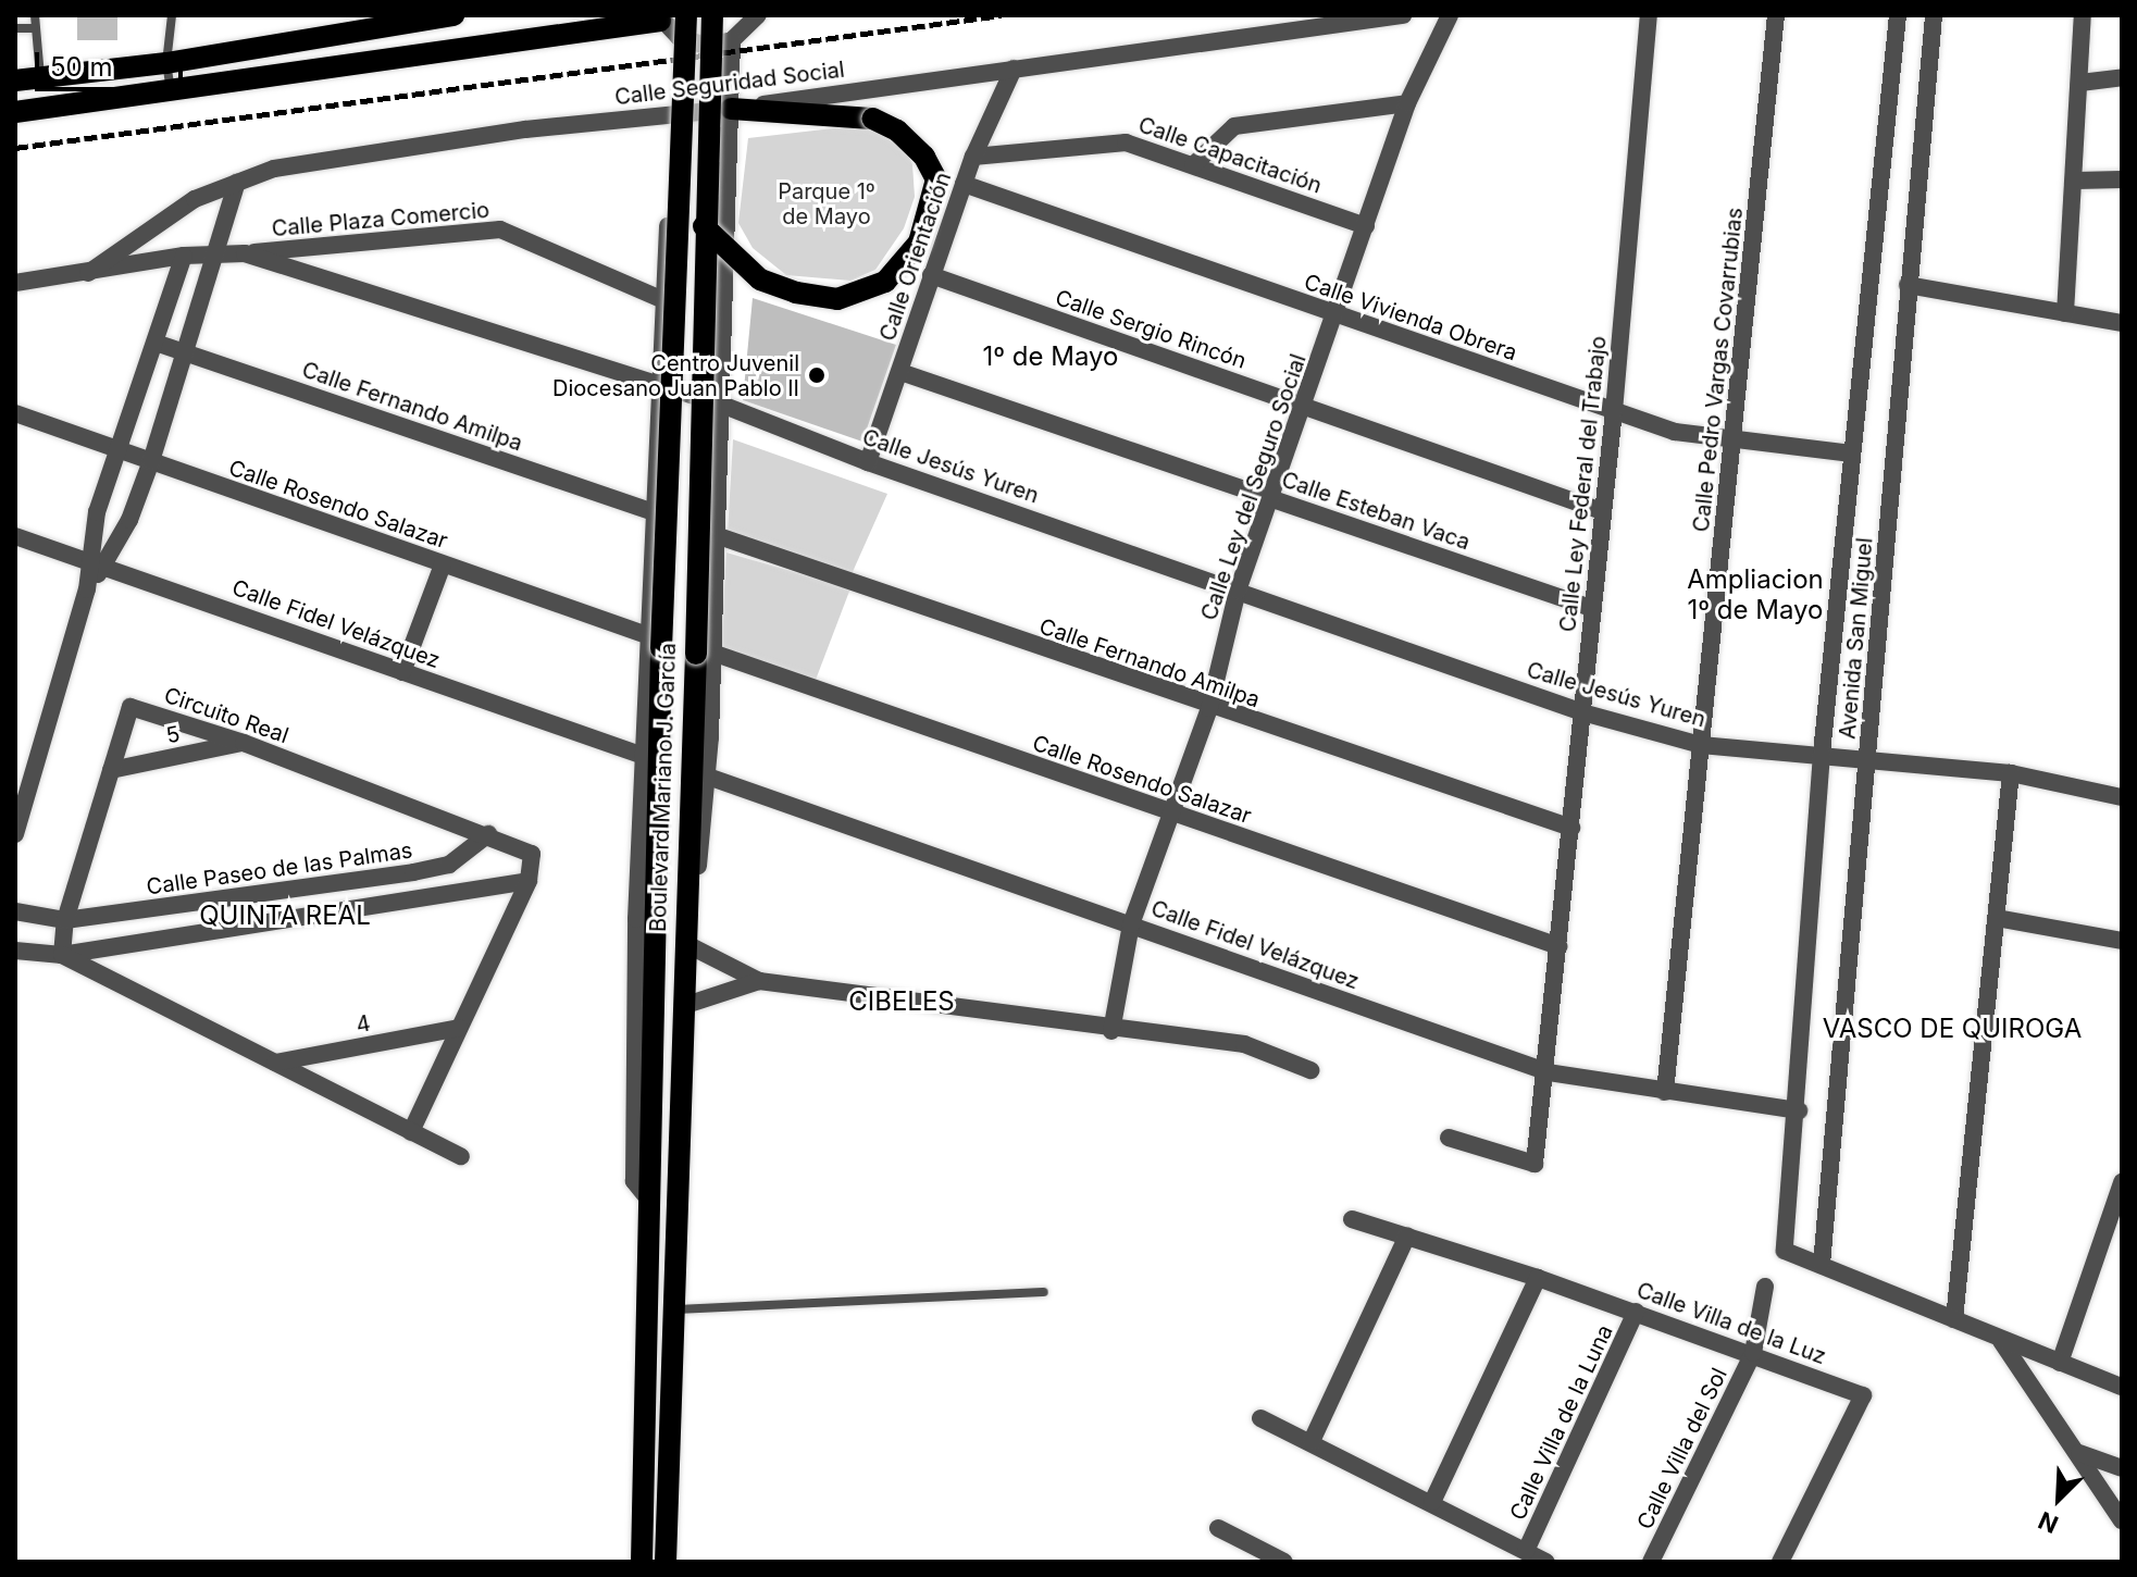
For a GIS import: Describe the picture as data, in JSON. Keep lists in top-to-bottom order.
{
  "streets": {
    "main road": ["Boulevard Mariano J. García"],
    "street": [
      "Calle Seguridad Social",
      "Calle Capacitación",
      "Calle Plaza Comercio",
      "Calle Orientación",
      "Calle Vivienda Obrera",
      "Calle Sergio Rincón",
      "Calle Pedro Vargas Covarrubias",
      "Calle Fernando Amilpa",
      "Calle Jesús Yuren",
      "Calle Ley Federal del Trabajo",
      "Calle Ley del Seguro Social",
      "Calle Rosendo Salazar",
      "Calle Esteban Vaca",
      "Calle Fidel Velázquez",
      "Avenida San Miguel",
      "Circuito Real",
      "5",
      "Calle Paseo de las Palmas",
      "4",
      "Calle Villa de la Luz",
      "Calle Villa de la Luna",
      "Calle Villa del Sol"
    ]
  },
  "crossings": [
    ["Calle Seguridad Social", "Calle Orientación"],
    ["Calle Seguridad Social", "Calle Jesús Yuren"],
    ["Calle Capacitación", "Calle Orientación"],
    ["Calle Capacitación", "Calle Ley del Seguro Social"],
    ["Calle Plaza Comercio", "Calle Jesús Yuren"],
    ["Calle Orientación", "Calle Vivienda Obrera"],
    ["Calle Orientación", "Calle Sergio Rincón"],
    ["Calle Orientación", "Calle Jesús Yuren"],
    ["Calle Orientación", "Calle Esteban Vaca"],
    ["Calle Vivienda Obrera", "Calle Pedro Vargas Covarrubias"],
    ["Calle Vivienda Obrera", "Calle Ley Federal del Trabajo"],
    ["Calle Vivienda Obrera", "Calle Ley del Seguro Social"],
    ["Calle Vivienda Obrera", "Avenida San Miguel"],
    ["Calle Sergio Rincón", "Calle Ley Federal del Trabajo"],
    ["Calle Sergio Rincón", "Calle Ley del Seguro Social"],
    ["Calle Pedro Vargas Covarrubias", "Calle Jesús Yuren"],
    ["Calle Pedro Vargas Covarrubias", "Calle Fidel Velázquez"],
    ["Calle Fernando Amilpa", "Calle Ley Federal del Trabajo"],
    ["Calle Fernando Amilpa", "Calle Ley del Seguro Social"],
    ["Calle Jesús Yuren", "Calle Ley Federal del Trabajo"],
    ["Calle Jesús Yuren", "Calle Ley del Seguro Social"],
    ["Calle Jesús Yuren", "Avenida San Miguel"],
    ["Calle Ley Federal del Trabajo", "Calle Rosendo Salazar"],
    ["Calle Ley Federal del Trabajo", "Calle Esteban Vaca"],
    ["Calle Ley Federal del Trabajo", "Calle Fidel Velázquez"],
    ["Calle Ley del Seguro Social", "Calle Rosendo Salazar"],
    ["Calle Ley del Seguro Social", "Calle Esteban Vaca"],
    ["Calle Ley del Seguro Social", "Calle Fidel Velázquez"],
    ["Calle Rosendo Salazar", "Boulevard Mariano J. García"],
    ["Calle Fidel Velázquez", "Avenida San Miguel"],
    ["Circuito Real", "5"],
    ["Circuito Real", "Calle Paseo de las Palmas"],
    ["Calle Villa de la Luz", "Calle Villa de la Luna"],
    ["Calle Villa de la Luz", "Calle Villa del Sol"]
  ],
  "districts": [
    "1º de Mayo",
    "Ampliacion 1º de Mayo",
    "QUINTA REAL",
    "CIBELES",
    "VASCO DE QUIROGA"
  ],
  "parks": ["Parque 1º de Mayo"],
  "places": ["Centro Juvenil Diocesano Juan Pablo II"],
  "scale_bar": "50 m",
  "north": "bottom left"
}
